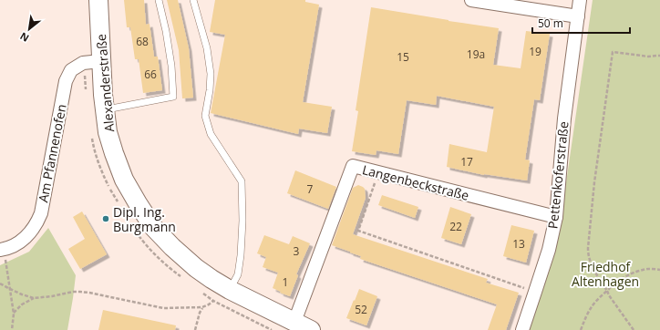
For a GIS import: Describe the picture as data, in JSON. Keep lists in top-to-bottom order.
{
  "streets": {
    "main road": ["Alexanderstraße"],
    "street": ["Am Pfannenofen", "Pettenkoferstraße", "Langenbeckstraße"]
  },
  "crossings": [
    ["Alexanderstraße", "Am Pfannenofen"],
    ["Alexanderstraße", "Langenbeckstraße"],
    ["Pettenkoferstraße", "Langenbeckstraße"]
  ],
  "parks": ["Friedhof Altenhagen"],
  "places": ["Dipl. Ing. Burgmann"],
  "house_numbers": [
    "68",
    "19",
    "19a",
    "15",
    "66",
    "17",
    "7",
    "22",
    "13",
    "3",
    "1",
    "52"
  ],
  "scale_bar": "50 m",
  "north": "bottom left"
}
